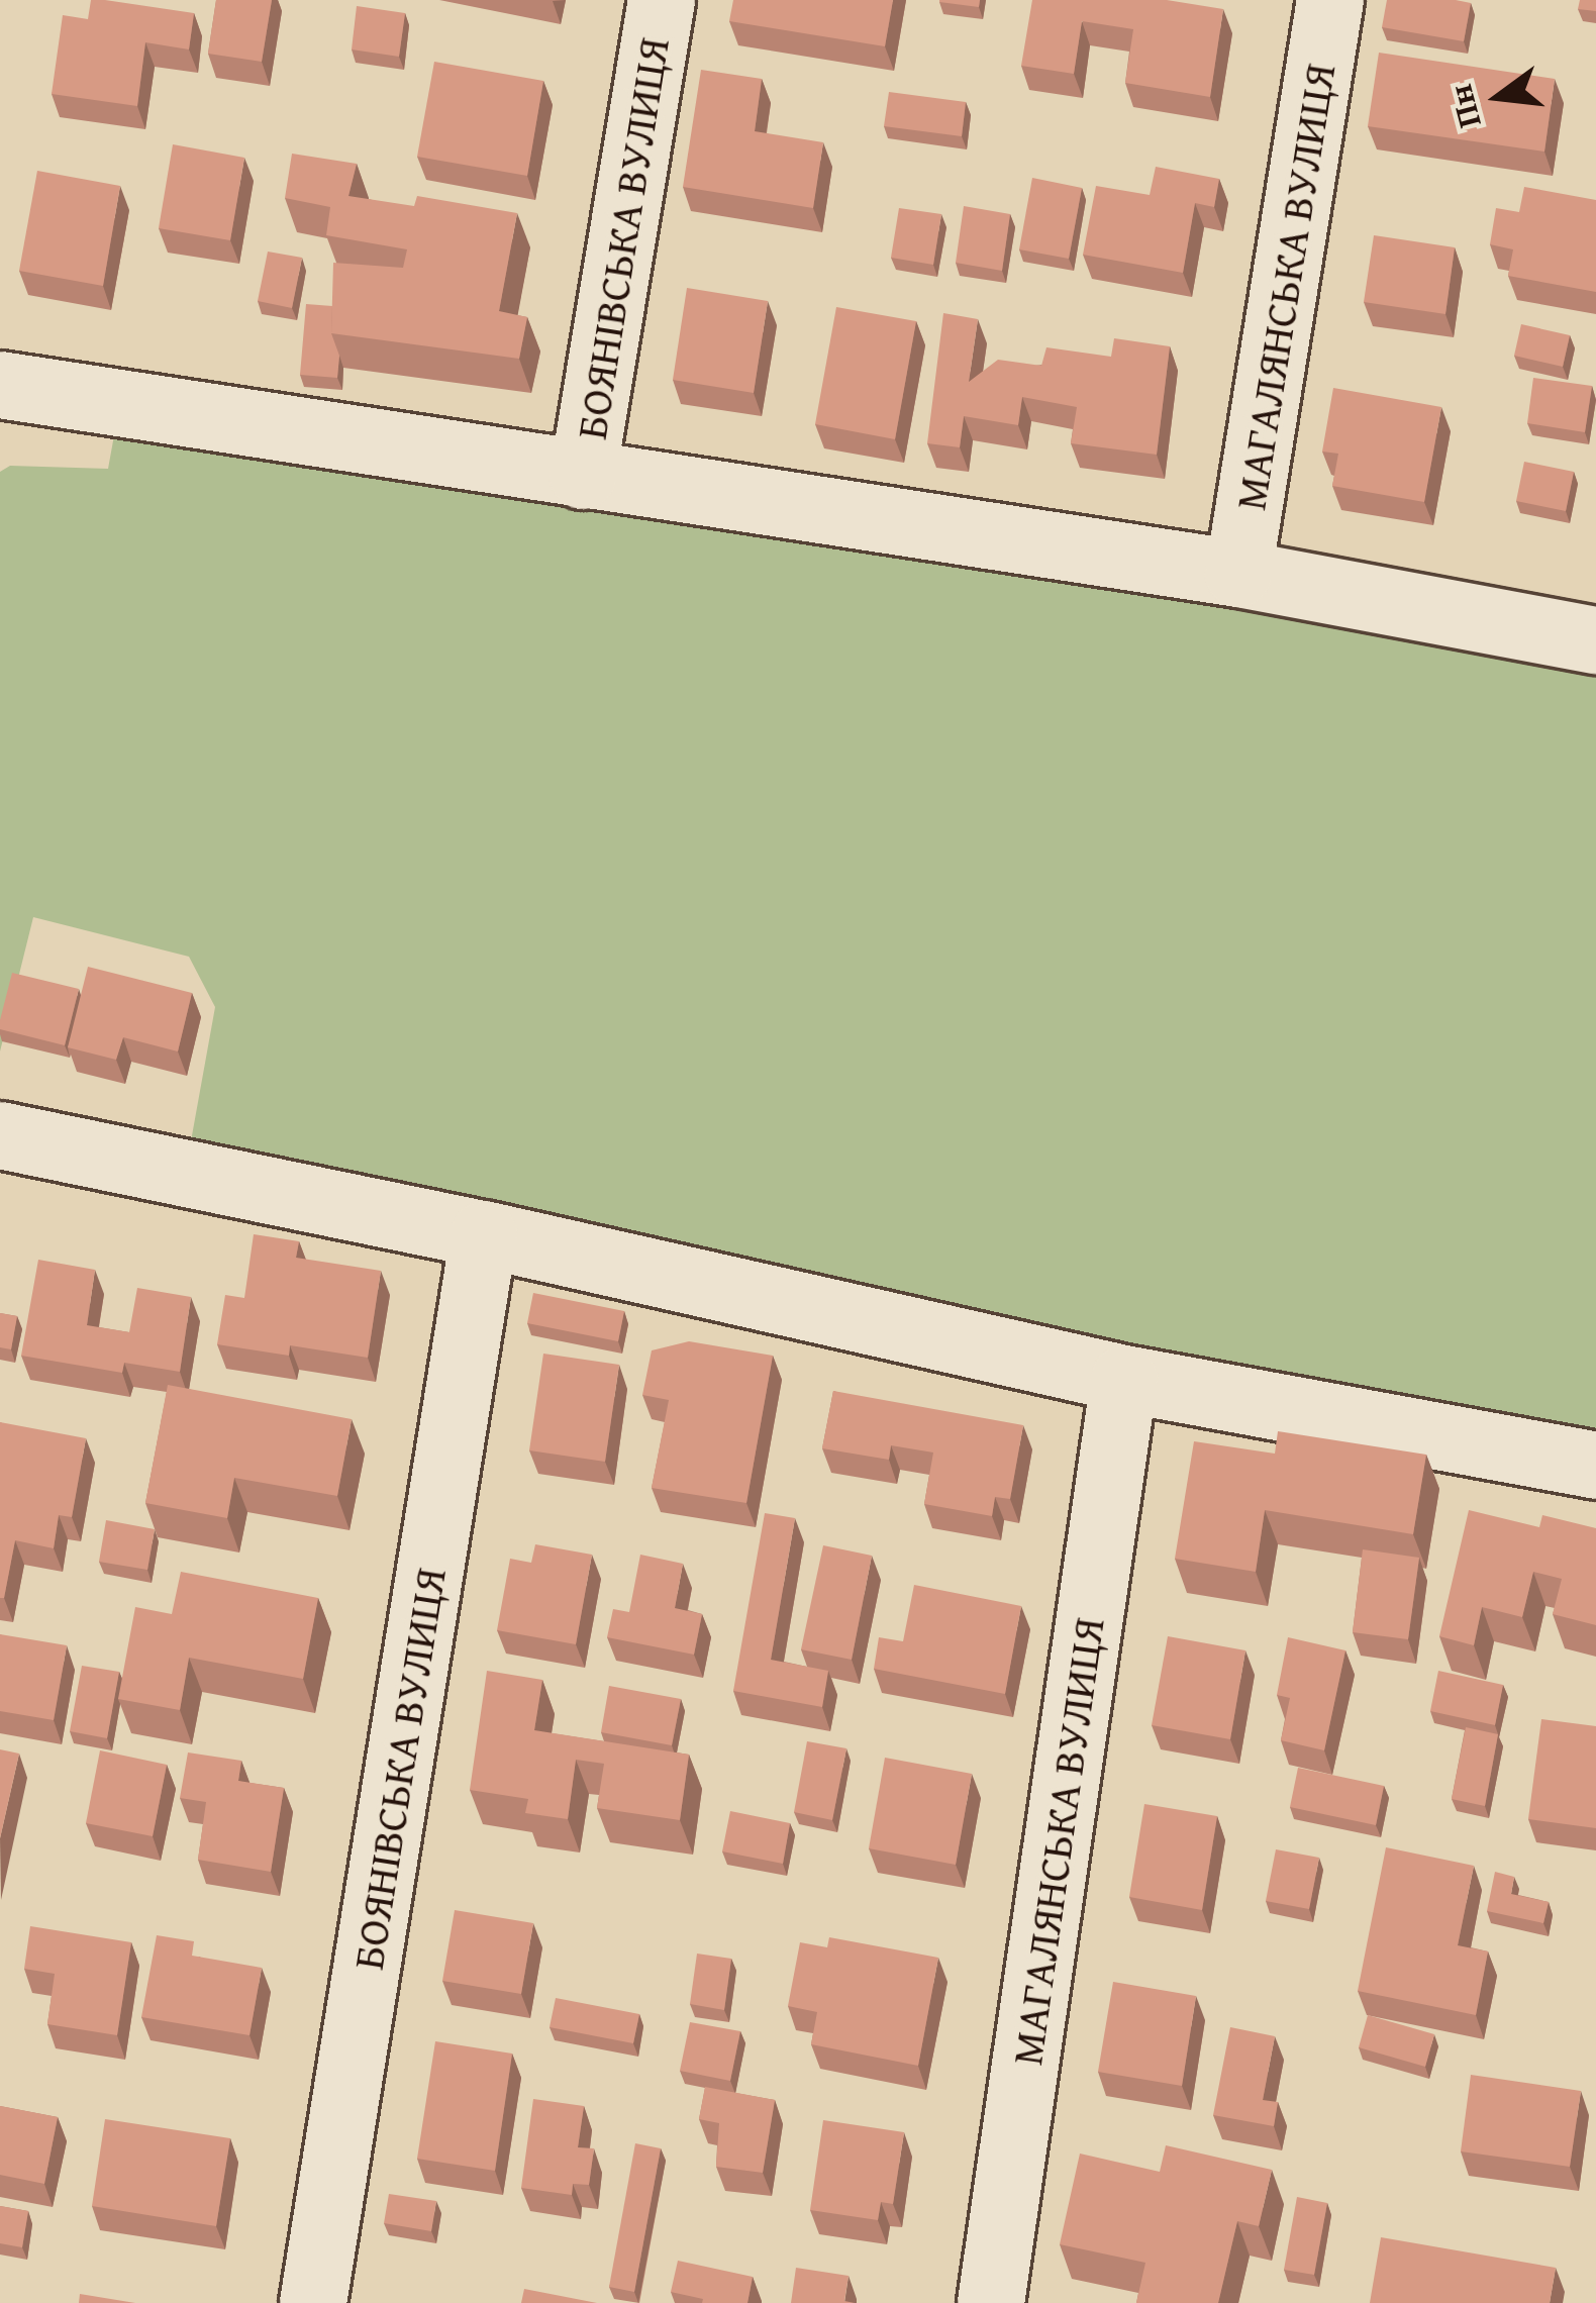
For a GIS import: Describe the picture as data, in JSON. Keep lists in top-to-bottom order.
{
  "streets": {
    "street": ["БОЯНІВСЬКА ВУЛИЦЯ", "МАГАЛЯНСЬКА ВУЛИЦЯ"]
  },
  "north": "left"
}
